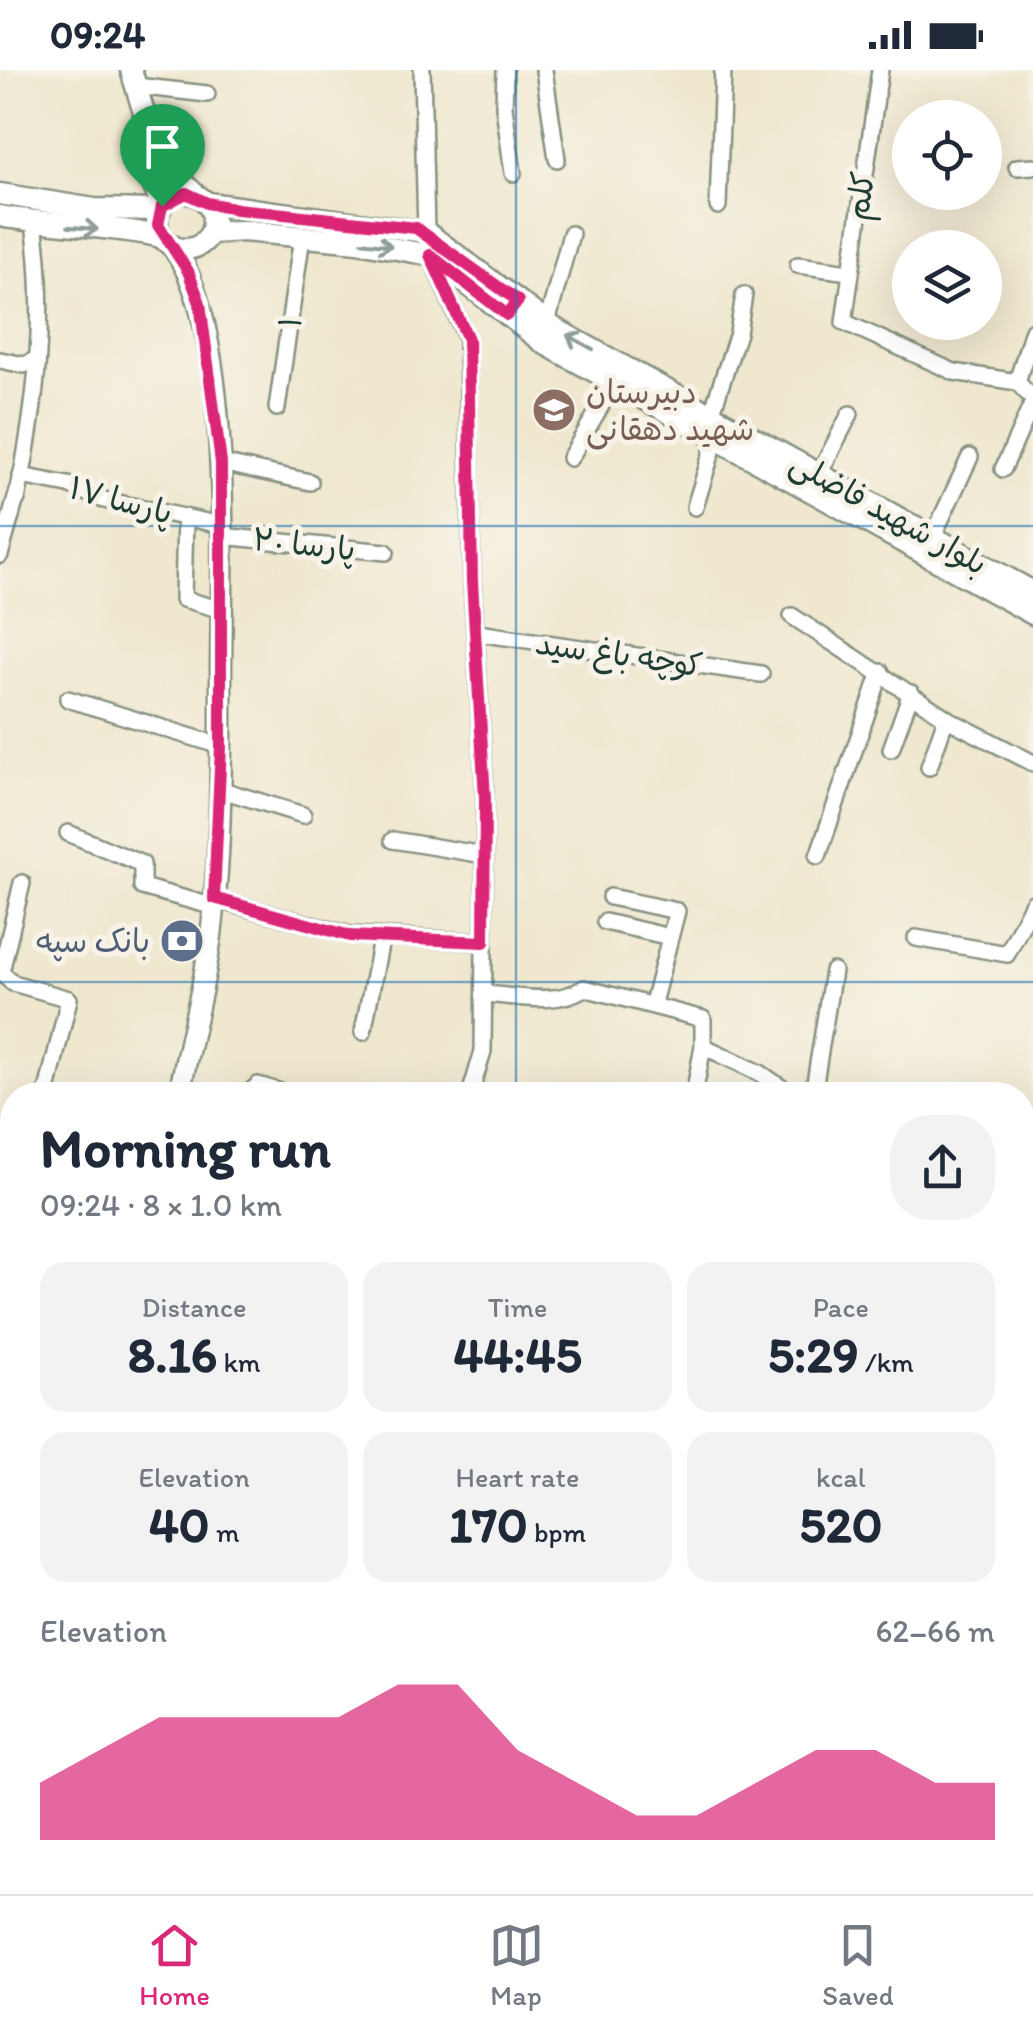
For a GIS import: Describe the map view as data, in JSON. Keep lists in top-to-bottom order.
{
  "streets": {
    "main road": ["بلوار شهید فاضلی"],
    "street": [
      "کلم",
      "۱",
      "پارسا ۱۷",
      "پارسا ۲۰",
      "کوچه باغ سید"
    ]
  },
  "crossings": [
    ["۱", "بلوار شهید فاضلی"],
    ["پارسا ۱۷", "پارسا ۲۰"]
  ],
  "places": {
    "school or university": ["دبیرستان شهید دهقانی"],
    "bank": ["بانک سپه"]
  },
  "page": {
    "status": "09:24",
    "heading": ["Morning run", "09:24 · 8 × 1.0 km"],
    "stats": [
      ["Distance", "8.16 km"],
      ["Time", "44:45"],
      ["Pace", "5:29 /km"],
      ["Elevation", "40 m"],
      ["Heart rate", "170 bpm"],
      ["kcal", "520"]
    ],
    "chart": ["Elevation", "62–66 m"],
    "tabs": ["Home", "Map", "Saved"]
  }
}
